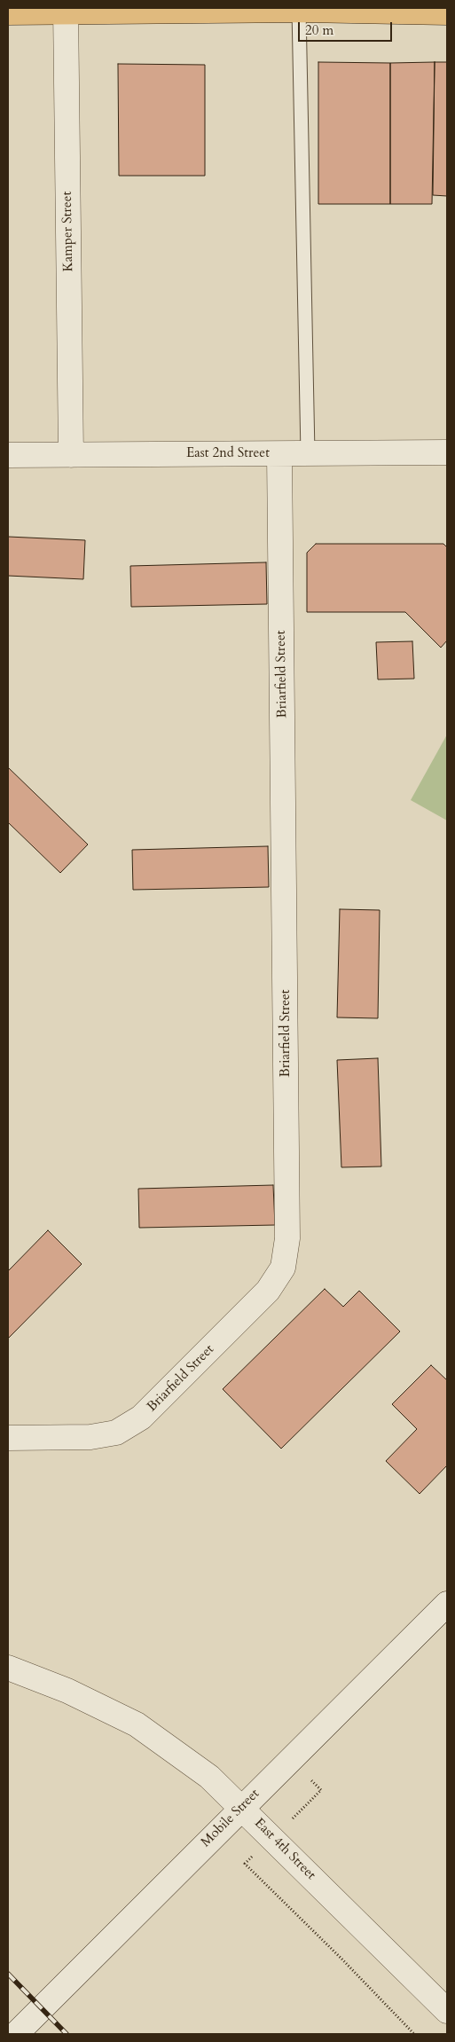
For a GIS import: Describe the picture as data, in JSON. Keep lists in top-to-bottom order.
{
  "streets": {
    "street": [
      "Kamper Street",
      "East 2nd Street",
      "Briarfield Street",
      "Mobile Street",
      "East 4th Street"
    ]
  },
  "crossings": [
    ["Kamper Street", "East 2nd Street"],
    ["East 2nd Street", "Briarfield Street"],
    ["Mobile Street", "East 4th Street"]
  ],
  "scale_bar": "20 m"
}
